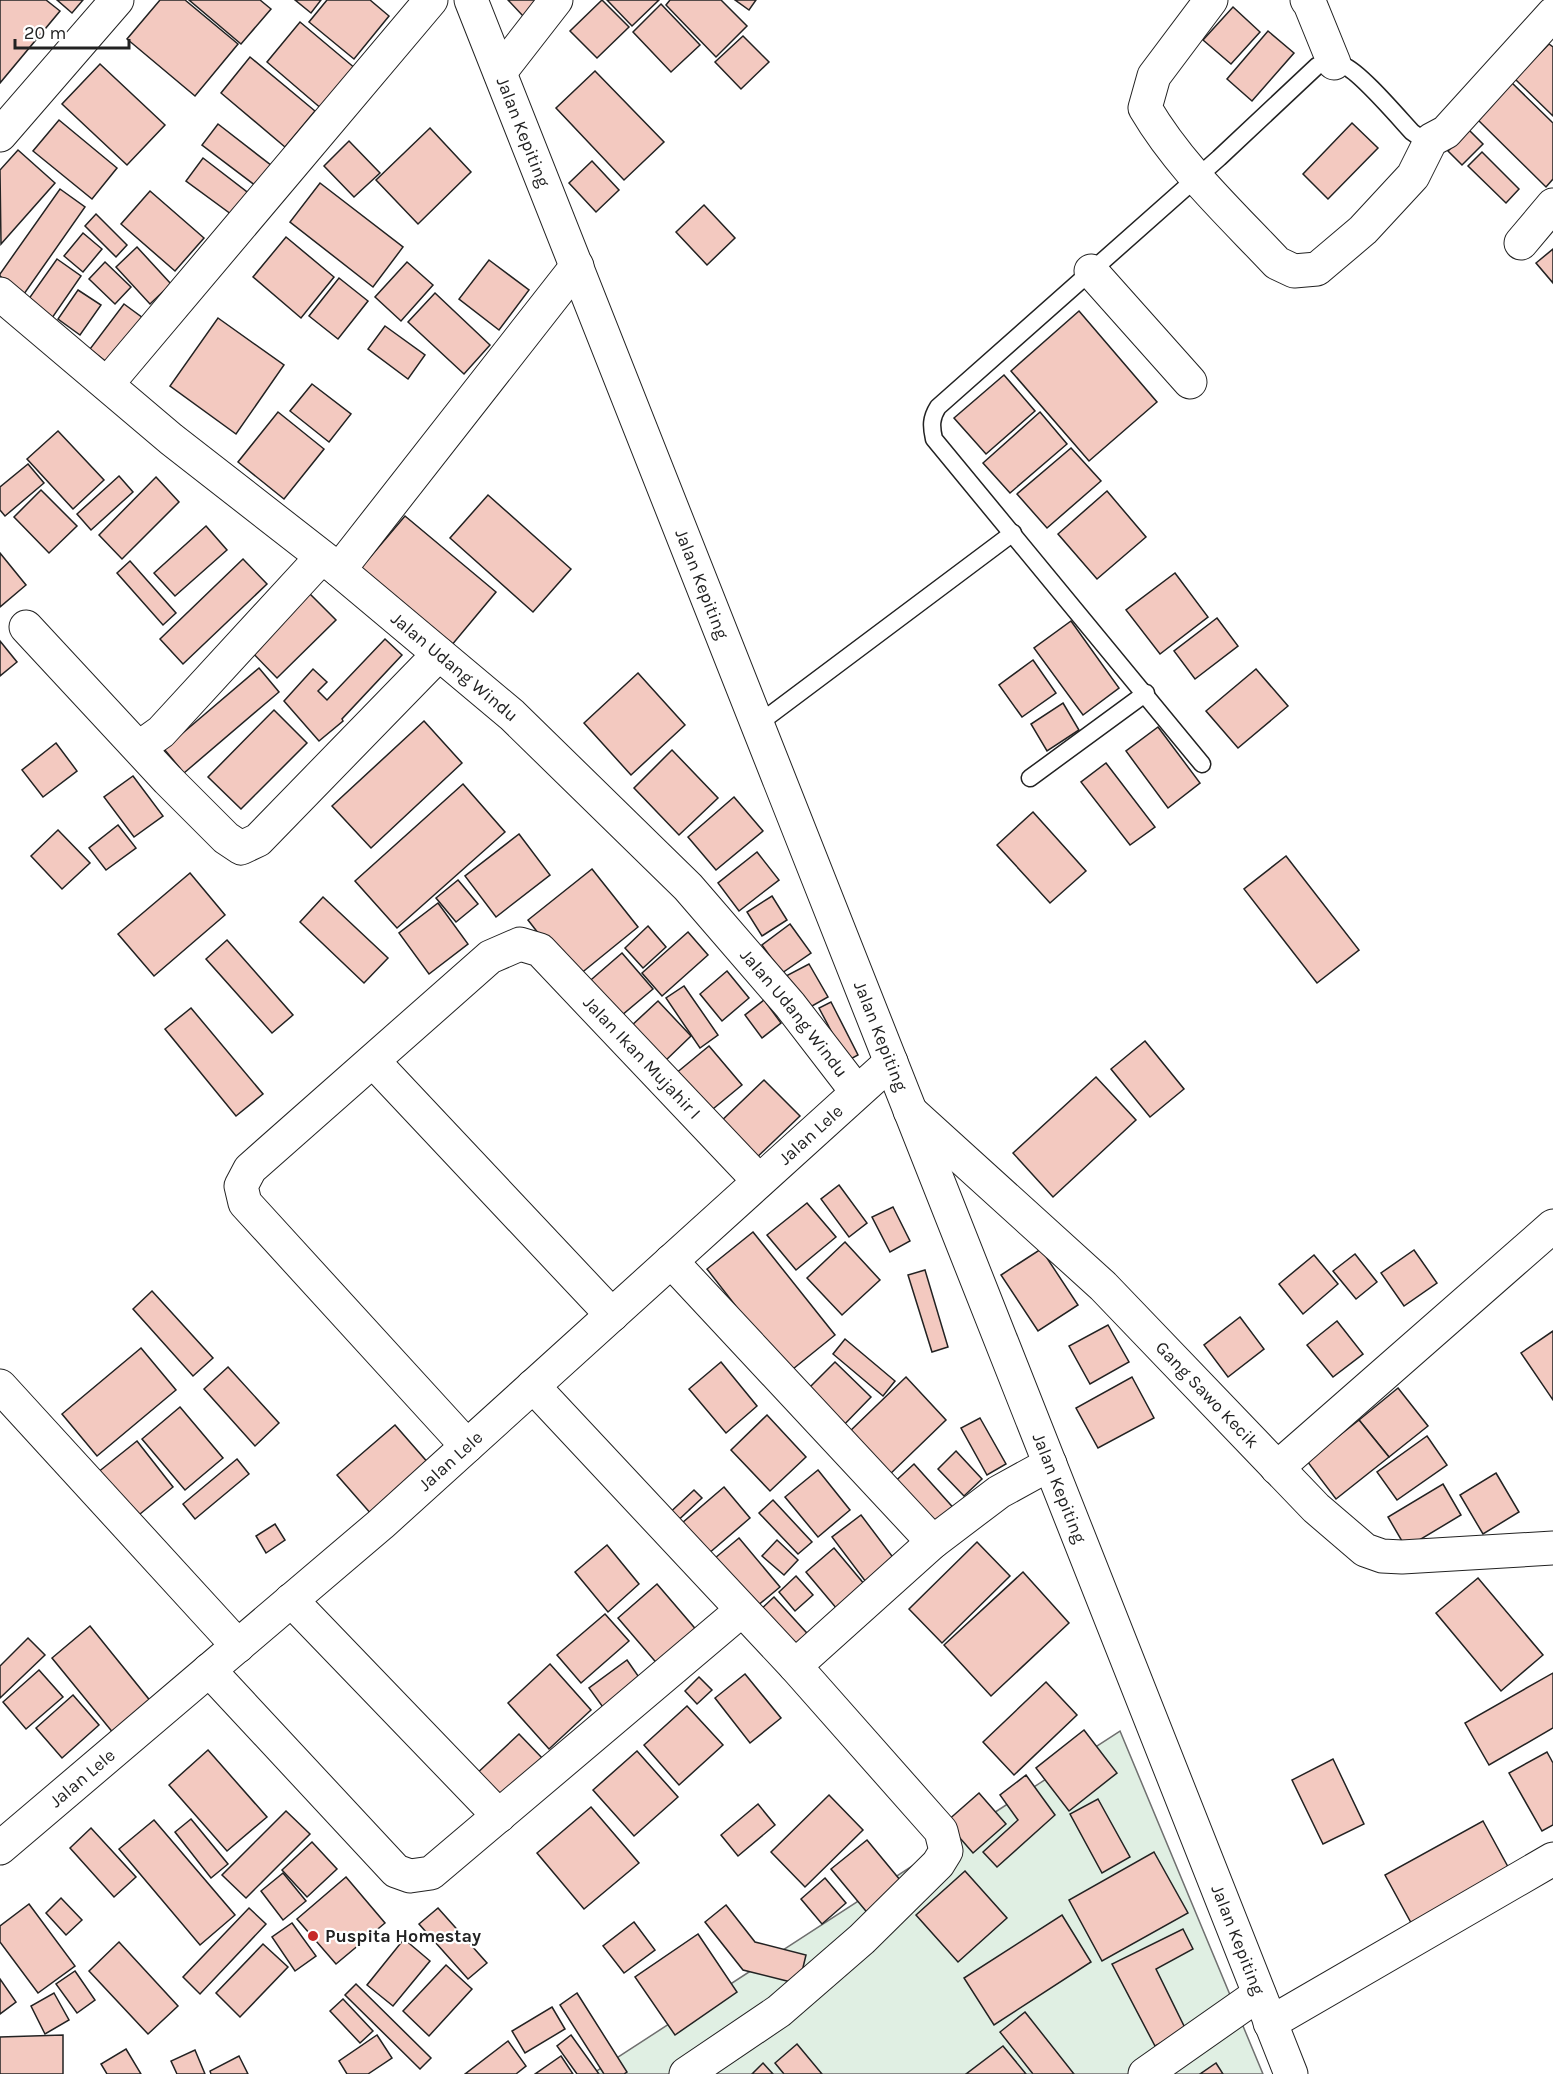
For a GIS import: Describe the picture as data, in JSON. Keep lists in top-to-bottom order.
{
  "streets": {
    "street": [
      "Jalan Kepiting",
      "Jalan Udang Windu",
      "Jalan Ikan Mujahir I",
      "Jalan Lele",
      "Gang Sawo Kecik"
    ]
  },
  "crossings": [
    ["Jalan Kepiting", "Jalan Lele"],
    ["Jalan Kepiting", "Gang Sawo Kecik"],
    ["Jalan Udang Windu", "Jalan Lele"],
    ["Jalan Ikan Mujahir I", "Jalan Lele"]
  ],
  "places": ["Puspita Homestay"],
  "scale_bar": "20 m"
}
